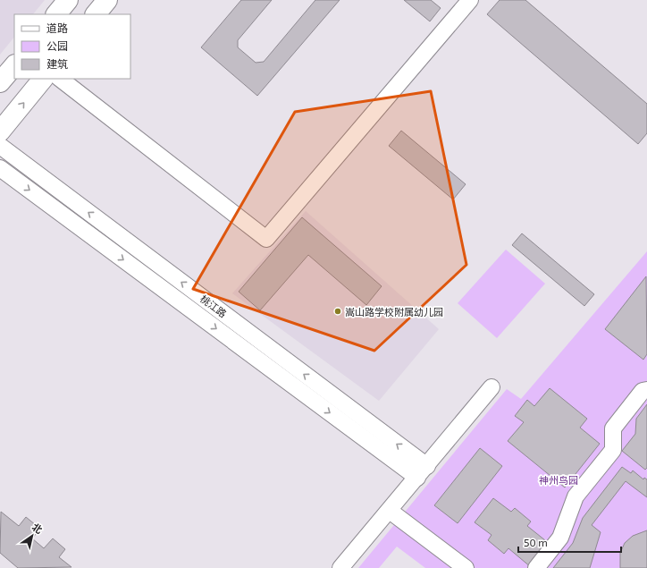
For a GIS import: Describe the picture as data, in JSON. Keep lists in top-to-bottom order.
{
  "streets": {
    "street": ["桃江路"]
  },
  "parks": ["神州鸟园"],
  "places": ["嵩山路学校附属幼儿园"],
  "legend": ["道路", "公园", "建筑"],
  "scale_bar": "50 m",
  "north": "top right"
}
